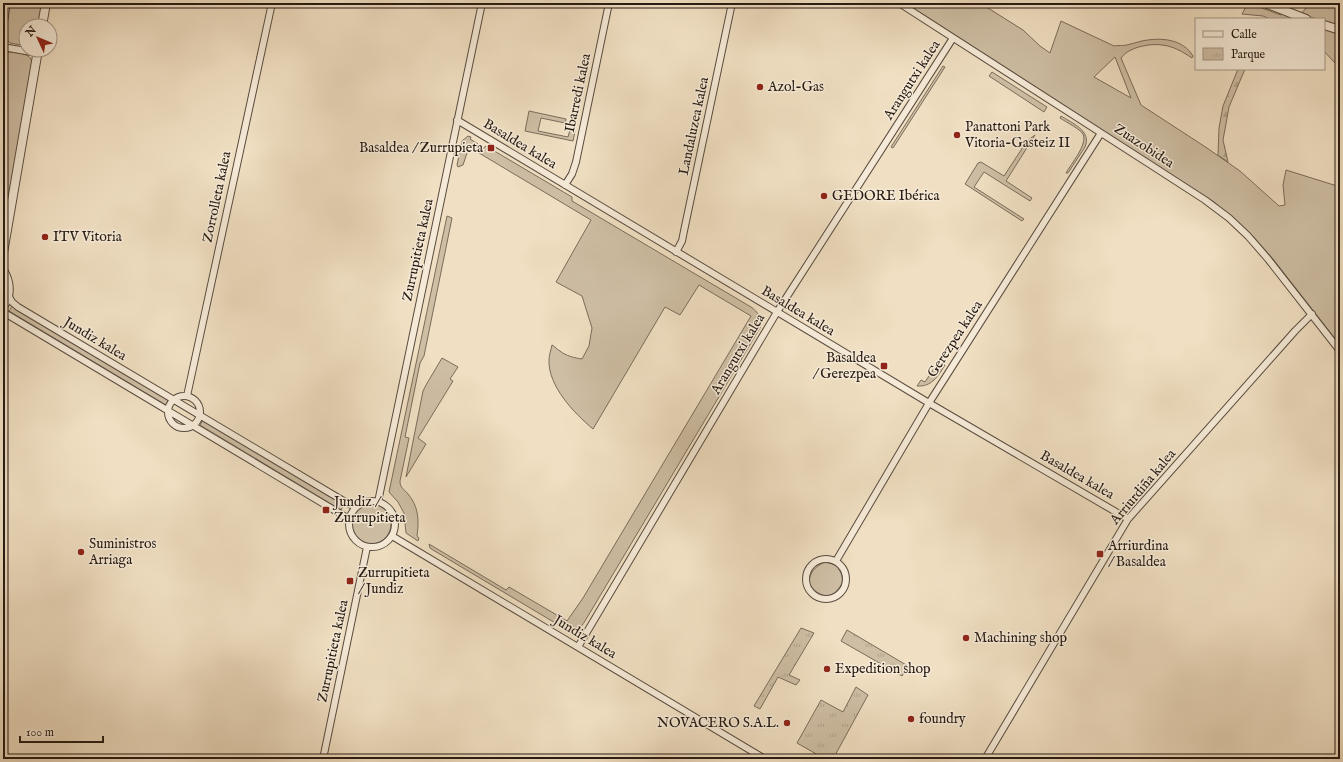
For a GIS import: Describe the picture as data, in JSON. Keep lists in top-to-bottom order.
{
  "streets": {
    "street": [
      "Arangutxi kalea",
      "Ibarredi kalea",
      "Landaluzea kalea",
      "Basaldea kalea",
      "Zuazobidea",
      "Zorrolleta kalea",
      "Zurrupitieta kalea",
      "Jundiz kalea",
      "Gerezpea kalea",
      "Arriurdiña kalea"
    ]
  },
  "crossings": [
    ["Arangutxi kalea", "Basaldea kalea"],
    ["Arangutxi kalea", "Zuazobidea"],
    ["Arangutxi kalea", "Jundiz kalea"],
    ["Ibarredi kalea", "Basaldea kalea"],
    ["Landaluzea kalea", "Basaldea kalea"],
    ["Basaldea kalea", "Zurrupitieta kalea"],
    ["Basaldea kalea", "Gerezpea kalea"],
    ["Basaldea kalea", "Arriurdiña kalea"],
    ["Zuazobidea", "Gerezpea kalea"],
    ["Zuazobidea", "Arriurdiña kalea"],
    ["Zurrupitieta kalea", "Jundiz kalea"]
  ],
  "places": {
    "other": [
      "Azol-Gas",
      "Panattoni Park Vitoria-Gasteiz II",
      "GEDORE Ibérica",
      "ITV Vitoria",
      "Suministros Arriaga",
      "Machining shop",
      "Expedition shop",
      "foundry",
      "NOVACERO S.A.L."
    ],
    "transit": [
      "Basaldea / Zurrupieta",
      "Basaldea / Gerezpea",
      "Jundiz / Zurrupitieta",
      "Arriurdina / Basaldea",
      "Zurrupitieta / Jundiz"
    ]
  },
  "legend": ["Calle", "Parque"],
  "scale_bar": "100 m",
  "north": "top left"
}
